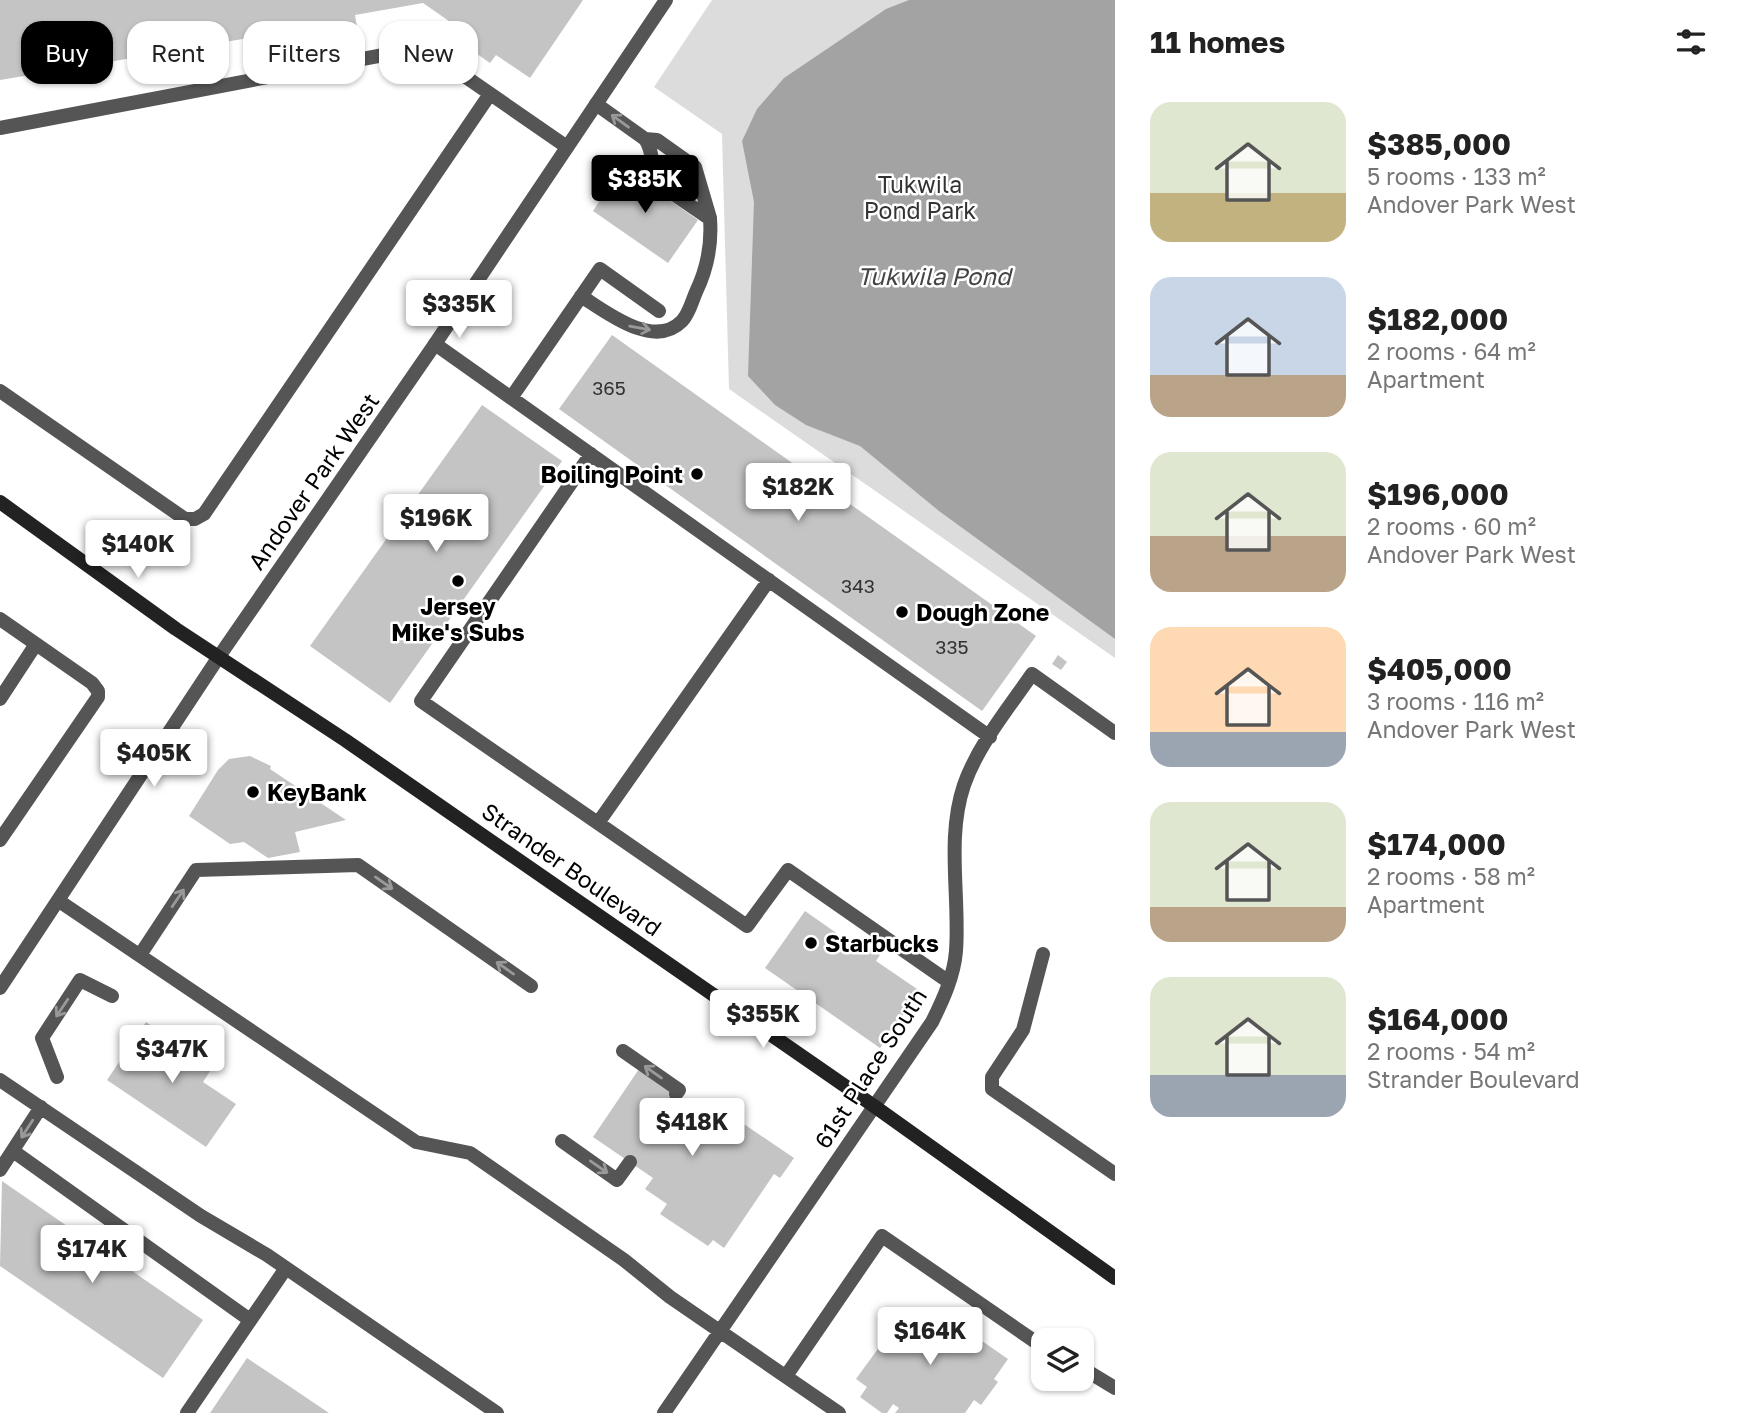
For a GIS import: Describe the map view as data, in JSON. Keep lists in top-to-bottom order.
{
  "streets": {
    "main road": ["Strander Boulevard"],
    "street": ["Andover Park West", "61st Place South"]
  },
  "crossings": [
    ["Andover Park West", "Strander Boulevard"],
    ["Strander Boulevard", "61st Place South"]
  ],
  "water": ["Tukwila Pond"],
  "parks": ["Tukwila Pond Park"],
  "places": [
    "Boiling Point",
    "Jersey Mike's Subs",
    "Dough Zone",
    "KeyBank",
    "Starbucks"
  ],
  "house_numbers": ["365", "343", "335"],
  "page": {
    "heading": "11 homes",
    "chip": [
      "Buy",
      "Rent",
      "Filters",
      "New"
    ],
    "list": [
      {
        "name": "$385,000",
        "note": "5 rooms · 133 m² · Andover Park West"
      },
      {
        "name": "$182,000",
        "note": "2 rooms · 64 m² · Apartment"
      },
      {
        "name": "$196,000",
        "note": "2 rooms · 60 m² · Andover Park West"
      },
      {
        "name": "$405,000",
        "note": "3 rooms · 116 m² · Andover Park West"
      },
      {
        "name": "$174,000",
        "note": "2 rooms · 58 m² · Apartment"
      },
      {
        "name": "$164,000",
        "note": "2 rooms · 54 m² · Strander Boulevard"
      }
    ],
    "price": [
      "$385K",
      "$335K",
      "$182K",
      "$196K",
      "$140K",
      "$405K",
      "$355K",
      "$347K",
      "$418K",
      "$174K",
      "$164K"
    ]
  }
}
